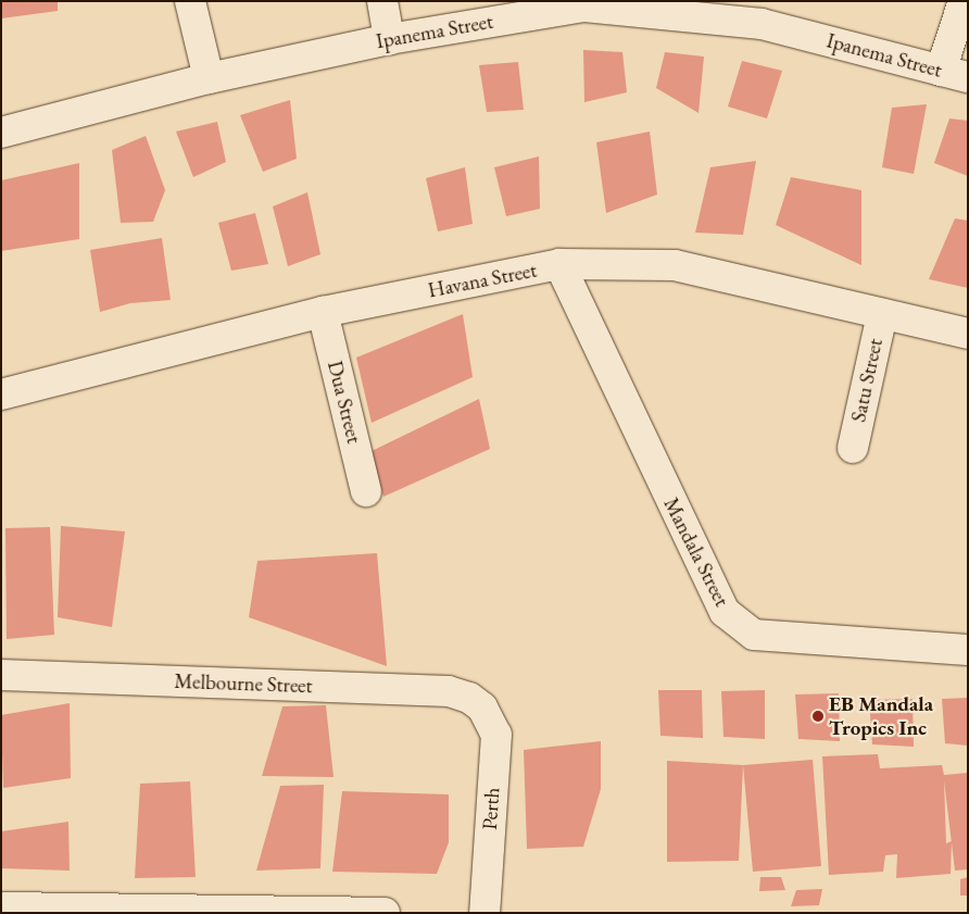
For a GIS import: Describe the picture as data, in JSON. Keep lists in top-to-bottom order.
{
  "streets": {
    "street": [
      "Ipanema Street",
      "Havana Street",
      "Satu Street",
      "Dua Street",
      "Mandala Street",
      "Melbourne Street",
      "Perth"
    ]
  },
  "crossings": [
    ["Havana Street", "Satu Street"],
    ["Havana Street", "Dua Street"],
    ["Havana Street", "Mandala Street"],
    ["Melbourne Street", "Perth"]
  ],
  "places": ["EB Mandala Tropics Inc"]
}
